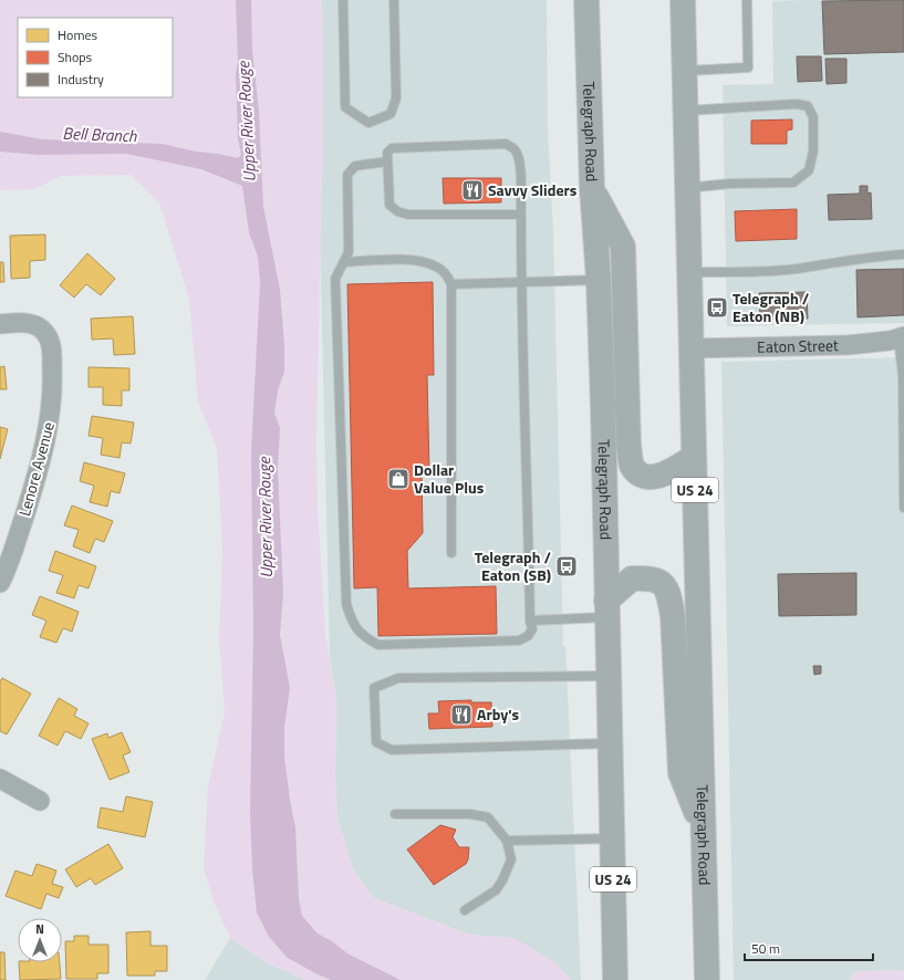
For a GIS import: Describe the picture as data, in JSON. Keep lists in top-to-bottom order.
{
  "streets": {
    "main road": ["Telegraph Road", "US 24"],
    "street": ["Eaton Street", "Lenore Avenue"]
  },
  "crossings": [
    ["Telegraph Road", "Eaton Street"]
  ],
  "water": ["Upper River Rouge", "Bell Branch"],
  "places": {
    "restaurant": ["Savvy Sliders", "Arby's"],
    "bus stop": ["Telegraph / Eaton (NB)", "Telegraph / Eaton (SB)"],
    "shop": ["Dollar Value Plus"]
  },
  "legend": ["Homes", "Shops", "Industry"],
  "scale_bar": "50 m",
  "north": "top"
}
